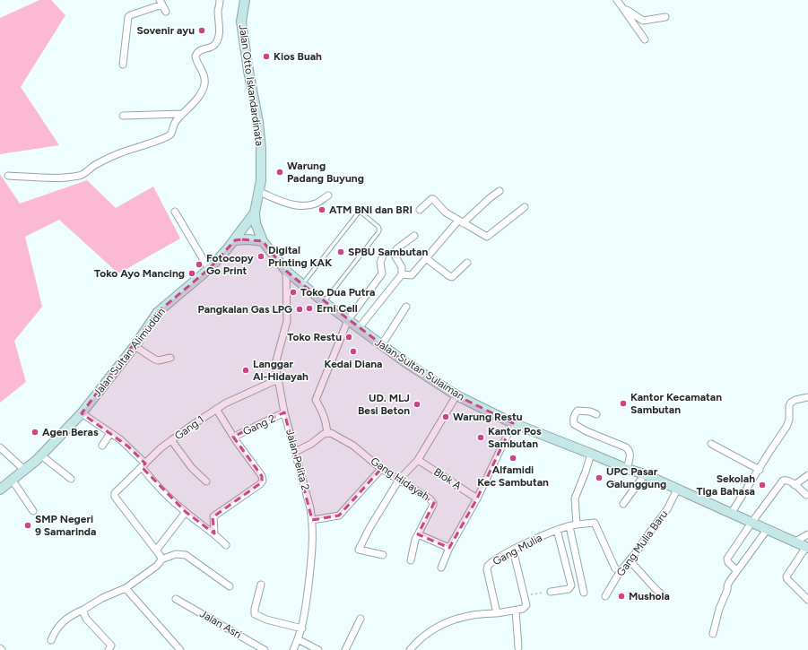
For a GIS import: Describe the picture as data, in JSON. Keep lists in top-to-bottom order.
{
  "streets": {
    "main road": ["Jalan Otto Iskandardinata", "Jalan Sultan Alimuddin", "Jalan Sultan Sulaiman"],
    "street": [
      "Gang 2",
      "Gang 1",
      "Jalan Pelita 2",
      "Gang Hidayah",
      "Blok A",
      "Gang Mulia Baru",
      "Gang Mulia",
      "Jalan Asri"
    ]
  },
  "crossings": [
    ["Jalan Otto Iskandardinata", "Jalan Sultan Alimuddin"],
    ["Jalan Otto Iskandardinata", "Jalan Sultan Sulaiman"],
    ["Jalan Sultan Alimuddin", "Jalan Sultan Sulaiman"],
    ["Jalan Sultan Sulaiman", "Jalan Pelita 2"],
    ["Jalan Sultan Sulaiman", "Gang Mulia Baru"],
    ["Gang 2", "Jalan Pelita 2"],
    ["Gang 1", "Jalan Pelita 2"],
    ["Gang Mulia Baru", "Gang Mulia"]
  ],
  "places": [
    "Sovenir ayu",
    "Kios Buah",
    "Warung Padang Buyung",
    "ATM BNI dan BRI",
    "SPBU Sambutan",
    "Digital Printing KAK",
    "Fotocopy Go Print",
    "Toko Ayo Mancing",
    "Toko Dua Putra",
    "Erni Cell",
    "Pangkalan Gas LPG",
    "Toko Restu",
    "Kedai Diana",
    "Langgar Al-Hidayah",
    "Kantor Kecamatan Sambutan",
    "UD. MLJ Besi Beton",
    "Warung Restu",
    "Agen Beras",
    "Kantor Pos Sambutan",
    "Alfamidi Kec Sambutan",
    "UPC Pasar Galunggung",
    "Sekolah Tiga Bahasa",
    "SMP Negeri 9 Samarinda",
    "Mushola"
  ]
}
